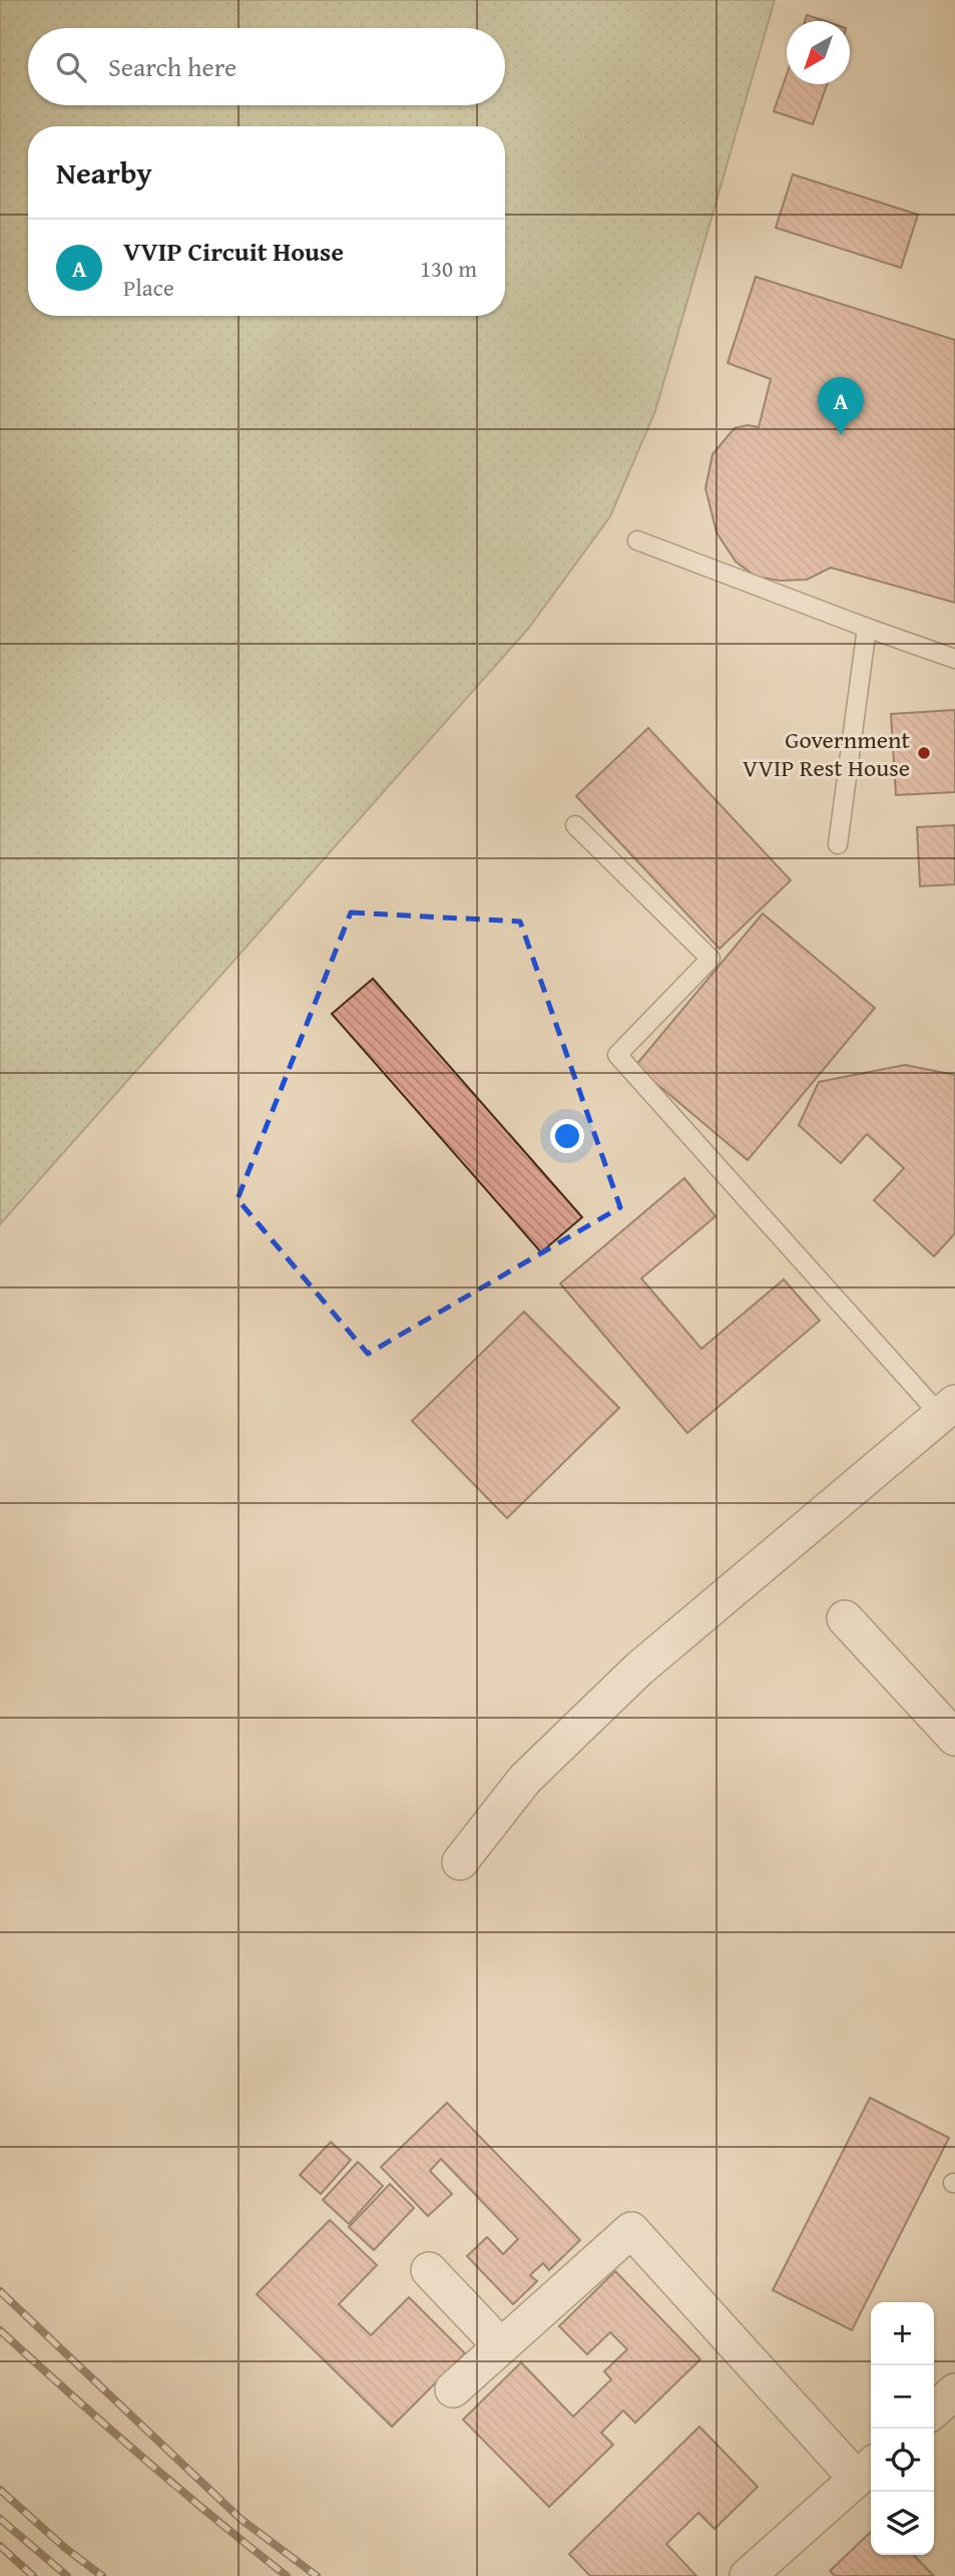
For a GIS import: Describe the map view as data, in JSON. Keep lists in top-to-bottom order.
{
  "places": ["Government VVIP Rest House"],
  "north": "bottom left",
  "page": {
    "search": "Search here",
    "heading": "Nearby",
    "list": [
      {
        "mark": "A",
        "name": "VVIP Circuit House",
        "note": "Place",
        "value": "130 m"
      }
    ],
    "pins": "A",
    "map_buttons": ["+", "−"]
  }
}
